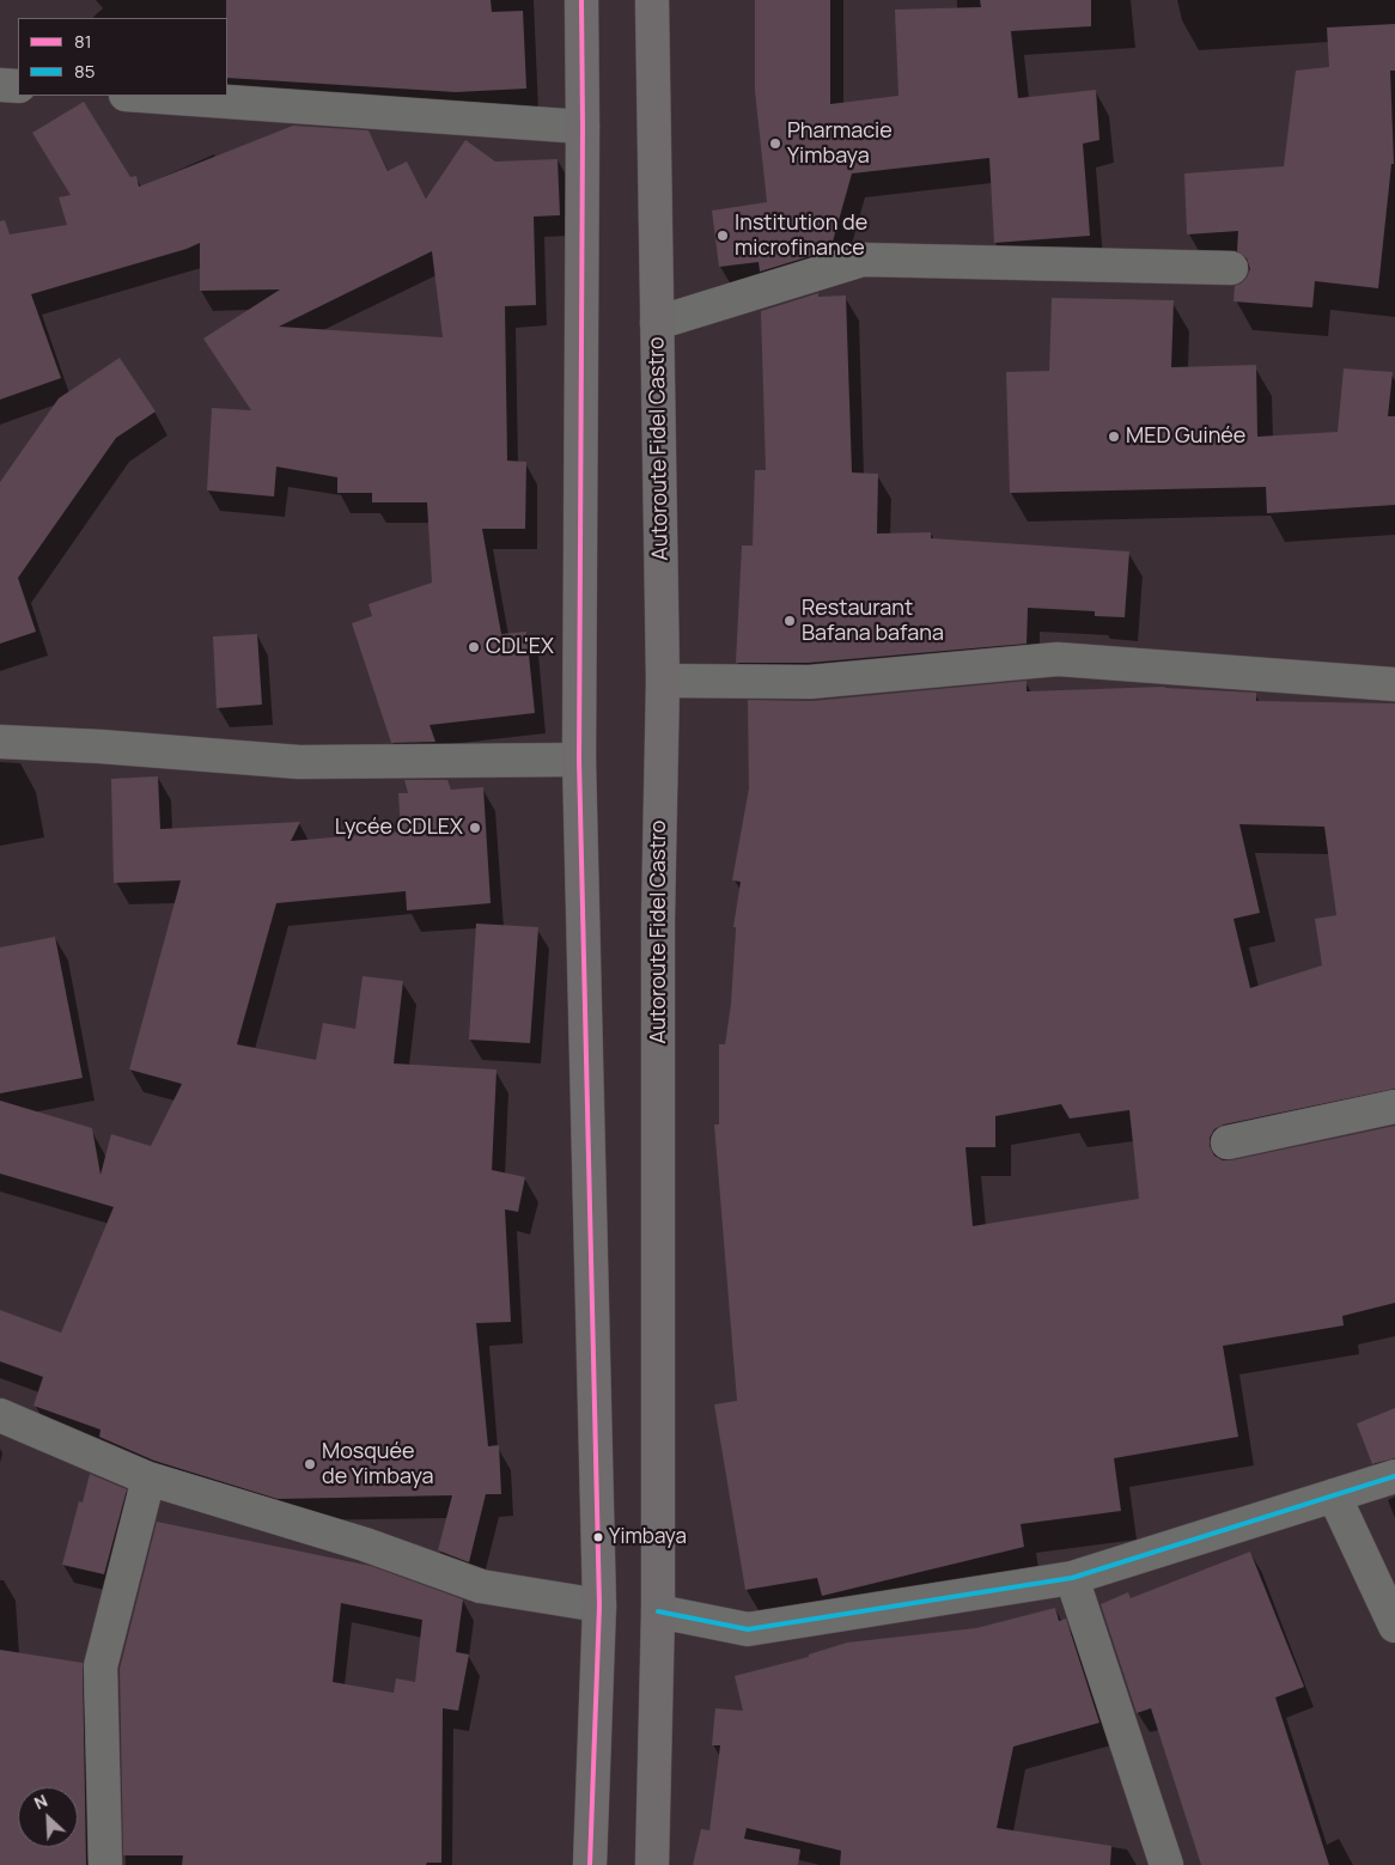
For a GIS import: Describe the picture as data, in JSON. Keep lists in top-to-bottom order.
{
  "streets": {
    "highway": ["Autoroute Fidel Castro"]
  },
  "places": [
    "Pharmacie Yimbaya",
    "Institution de microfinance",
    "MED Guinée",
    "Restaurant Bafana bafana",
    "CDL'EX",
    "Lycée CDLEX",
    "Mosquée de Yimbaya",
    "Yimbaya"
  ],
  "lines": ["transit line 81", "transit line 85"],
  "legend": ["81", "85"],
  "north": "top left"
}
